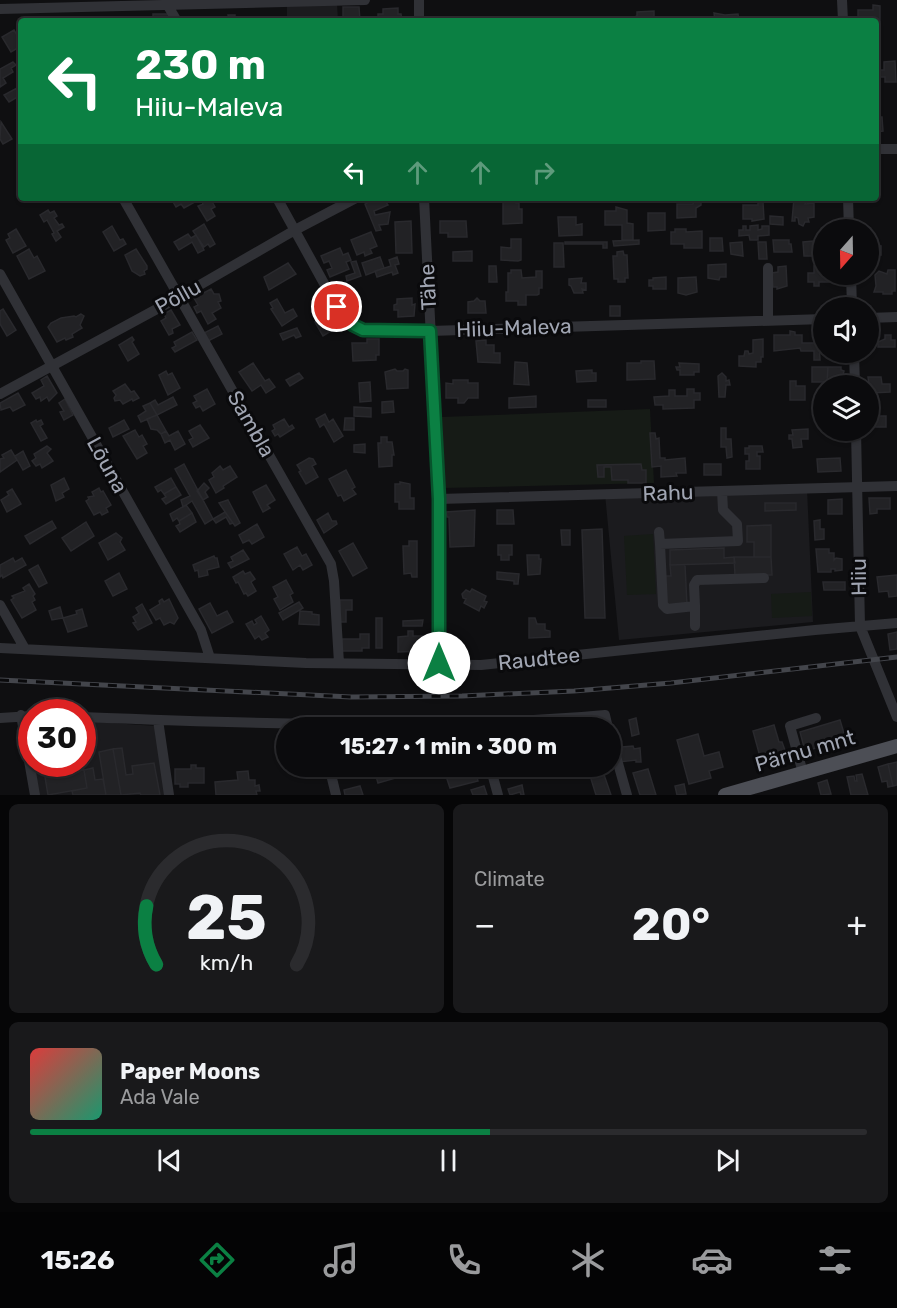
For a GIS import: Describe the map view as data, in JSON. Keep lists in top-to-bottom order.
{
  "streets": {
    "main road": ["Pärnu mnt"],
    "street": [
      "Tähe",
      "Põllu",
      "Hiiu-Maleva",
      "Sambla",
      "Lõuna",
      "Rahu",
      "Hiiu",
      "Raudtee"
    ]
  },
  "crossings": [
    ["Tähe", "Hiiu-Maleva"],
    ["Tähe", "Rahu"],
    ["Tähe", "Raudtee"],
    ["Põllu", "Hiiu-Maleva"],
    ["Põllu", "Sambla"],
    ["Põllu", "Lõuna"],
    ["Sambla", "Raudtee"],
    ["Lõuna", "Raudtee"],
    ["Rahu", "Hiiu"],
    ["Hiiu", "Raudtee"]
  ],
  "north": "bottom",
  "page": {
    "turn": ["230 m", "Hiiu-Maleva"],
    "limit": "30",
    "trip": "15:27 · 1 min · 300 m",
    "tile": "Climate",
    "heat": ["−", "20°", "+"],
    "song": ["Paper Moons", "Ada Vale"],
    "tabs": "15:26",
    "gauge": ["25", "km/h"]
  }
}
